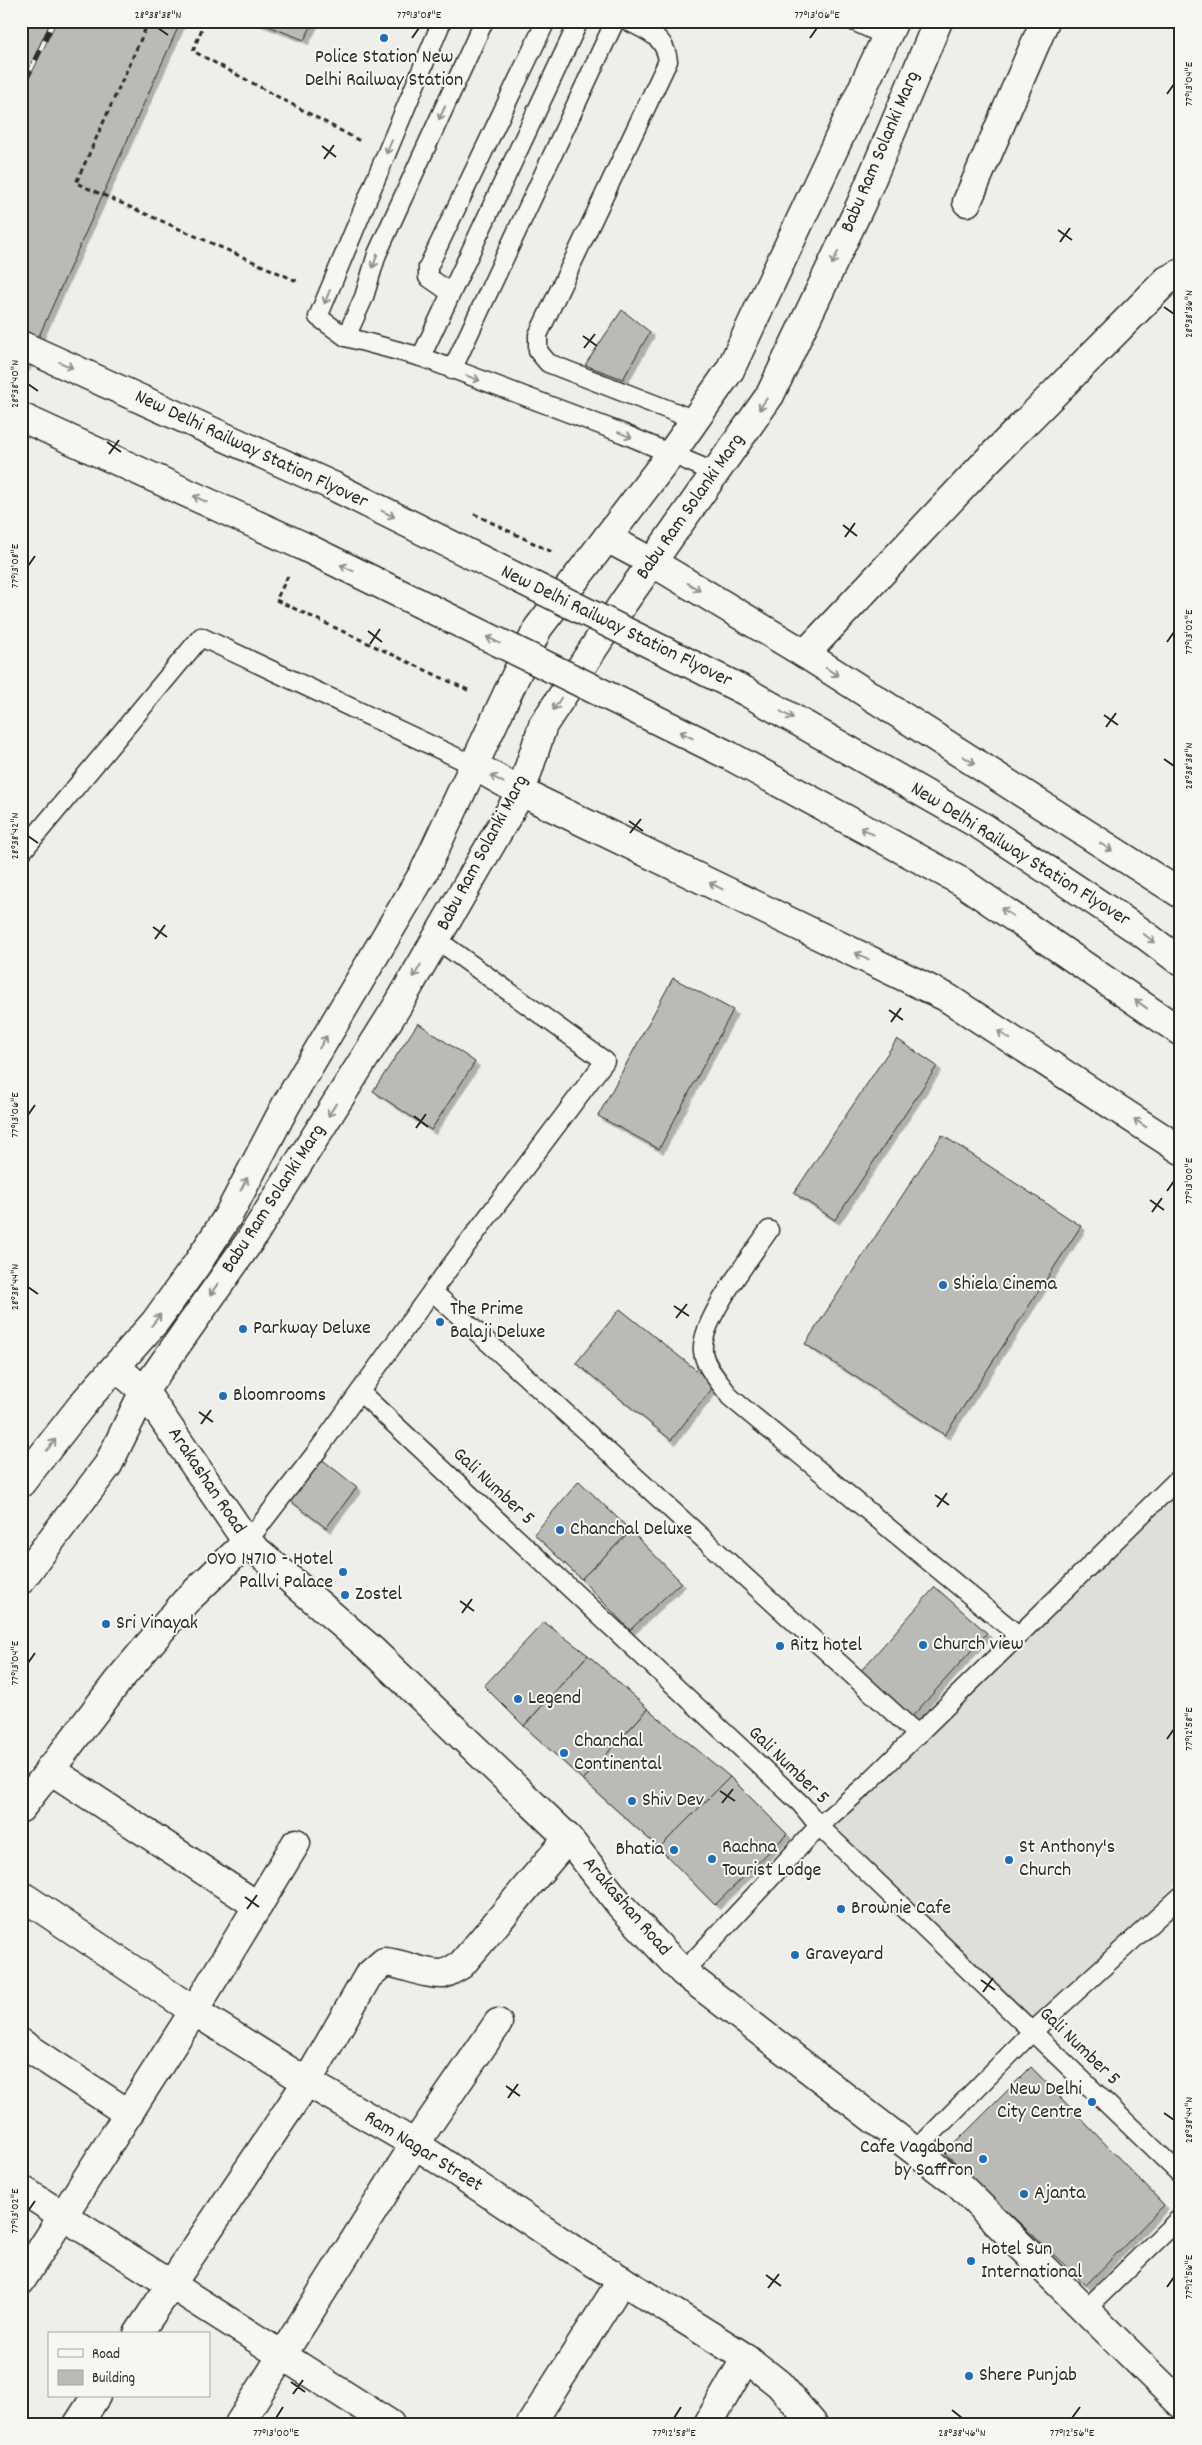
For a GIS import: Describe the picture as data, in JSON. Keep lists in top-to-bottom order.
{
  "streets": {
    "main road": [
      "Babu Ram Solanki Marg",
      "New Delhi Railway Station Flyover",
      "Arakashan Road",
      "Ram Nagar Street"
    ],
    "lane": ["Gali Number 5"]
  },
  "crossings": [
    ["Babu Ram Solanki Marg", "Arakashan Road"]
  ],
  "places": [
    "Police Station New Delhi Railway Station",
    "Shiela Cinema",
    "The Prime Balaji Deluxe",
    "Parkway Deluxe",
    "Bloomrooms",
    "Chanchal Deluxe",
    "OYO 14710 - Hotel Pallvi Palace",
    "Zostel",
    "Sri Vinayak",
    "Church view",
    "Ritz hotel",
    "Legend",
    "Chanchal Continental",
    "Shiv Dev",
    "Bhatia",
    "Rachna Tourist Lodge",
    "St Anthony's Church",
    "Brownie Cafe",
    "Graveyard",
    "New Delhi City Centre",
    "Cafe Vagabond by Saffron",
    "Ajanta",
    "Hotel Sun International",
    "Shere Punjab"
  ],
  "legend": ["Road", "Building"],
  "coordinates": [
    "28°38'38\"N",
    "77°13'08\"E",
    "77°13'06\"E",
    "77°13'04\"E",
    "28°38'36\"N",
    "28°38'40\"N",
    "77°13'02\"E",
    "28°38'42\"N",
    "77°13'00\"E",
    "28°38'44\"N",
    "77°12'58\"E",
    "77°12'56\"E",
    "28°38'46\"N"
  ]
}
